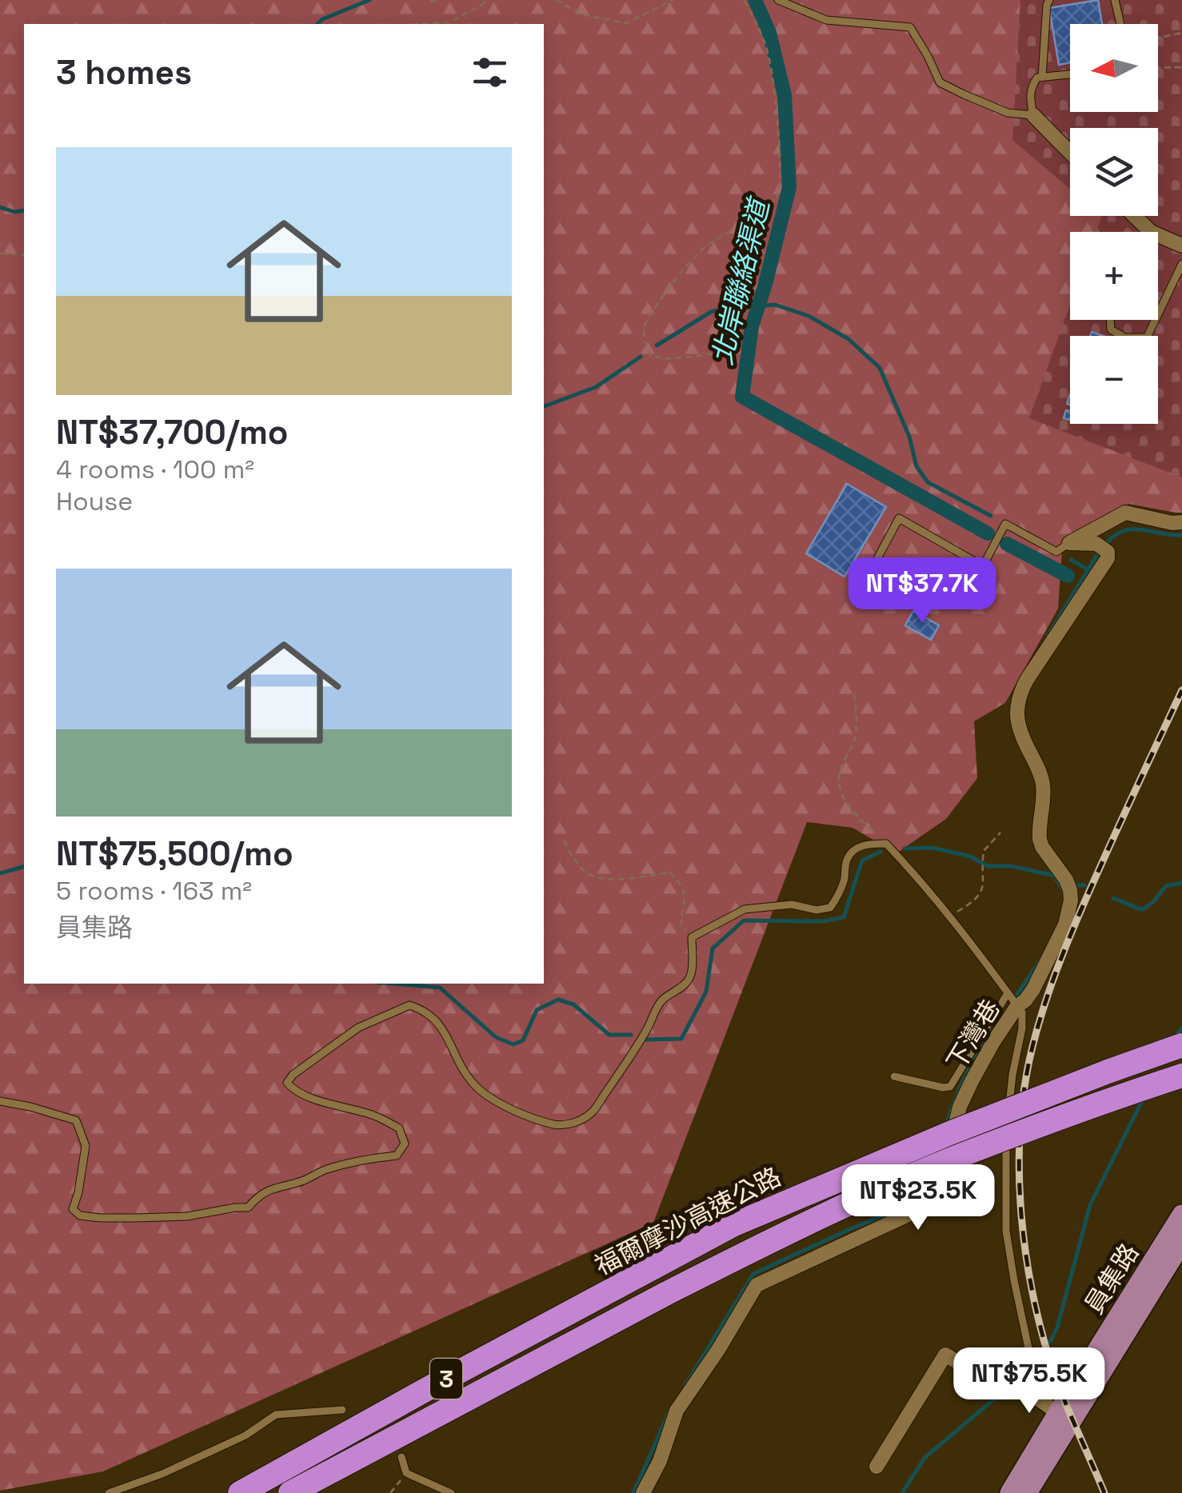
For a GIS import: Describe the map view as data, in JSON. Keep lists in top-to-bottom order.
{
  "streets": {
    "highway": ["福爾摩沙高速公路", "3"],
    "main road": ["員集路"],
    "street": ["下灣巷"]
  },
  "water": ["北岸聯絡渠道"],
  "north": "left",
  "page": {
    "map_buttons": ["+", "−"],
    "heading": "3 homes",
    "list": [
      {
        "name": "NT$37,700/mo",
        "note": "4 rooms · 100 m² · House"
      },
      {
        "name": "NT$75,500/mo",
        "note": "5 rooms · 163 m² · 員集路"
      }
    ],
    "price": ["NT$37.7K", "NT$23.5K", "NT$75.5K"]
  }
}
